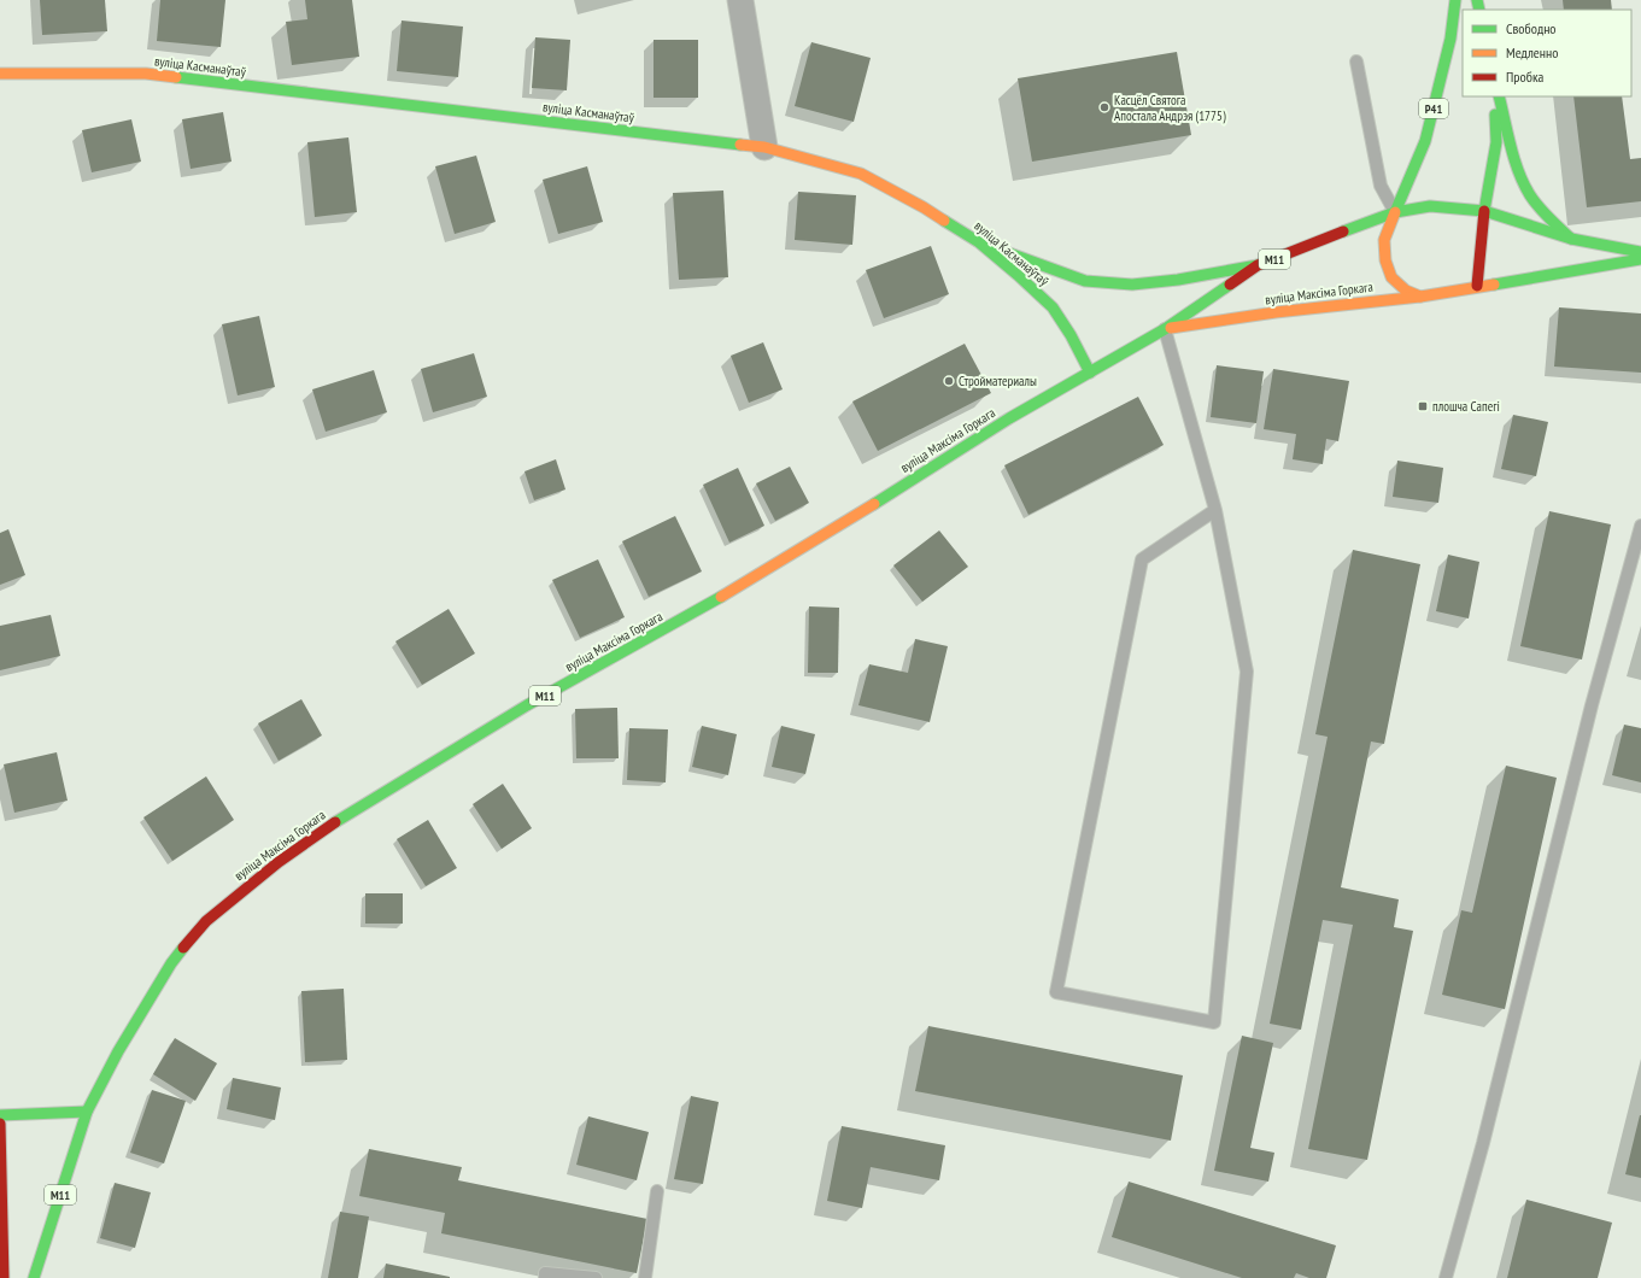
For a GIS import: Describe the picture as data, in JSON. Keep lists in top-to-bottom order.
{
  "streets": {
    "main road": [
      "вуліца Касманаўтаў",
      "Р41",
      "М11",
      "вуліца Максіма Горкага"
    ]
  },
  "crossings": [
    ["вуліца Касманаўтаў", "вуліца Максіма Горкага"],
    ["Р41", "М11"],
    ["Р41", "вуліца Максіма Горкага"],
    ["М11", "вуліца Максіма Горкага"]
  ],
  "places": {
    "other": ["Касцёл Святога Апостала Андрэя (1775)", "Стройматериалы"],
    "transit": ["плошча Сапегі"]
  },
  "legend": ["Свободно", "Медленно", "Пробка"]
}
